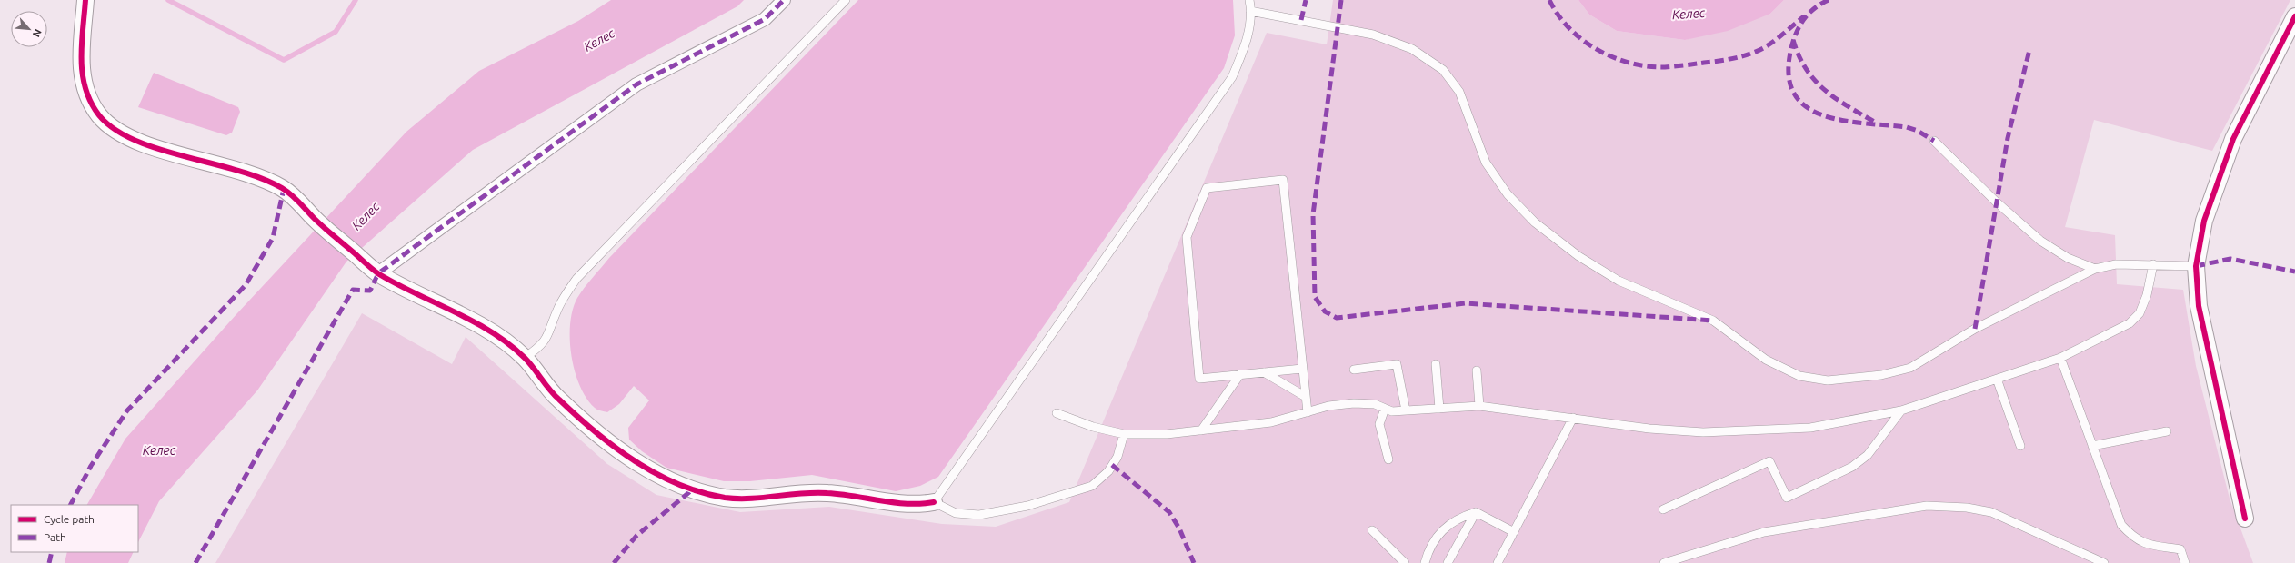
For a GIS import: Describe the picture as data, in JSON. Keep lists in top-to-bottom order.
{
  "water": ["Келес"],
  "legend": ["Cycle path", "Path"],
  "north": "bottom right"
}
